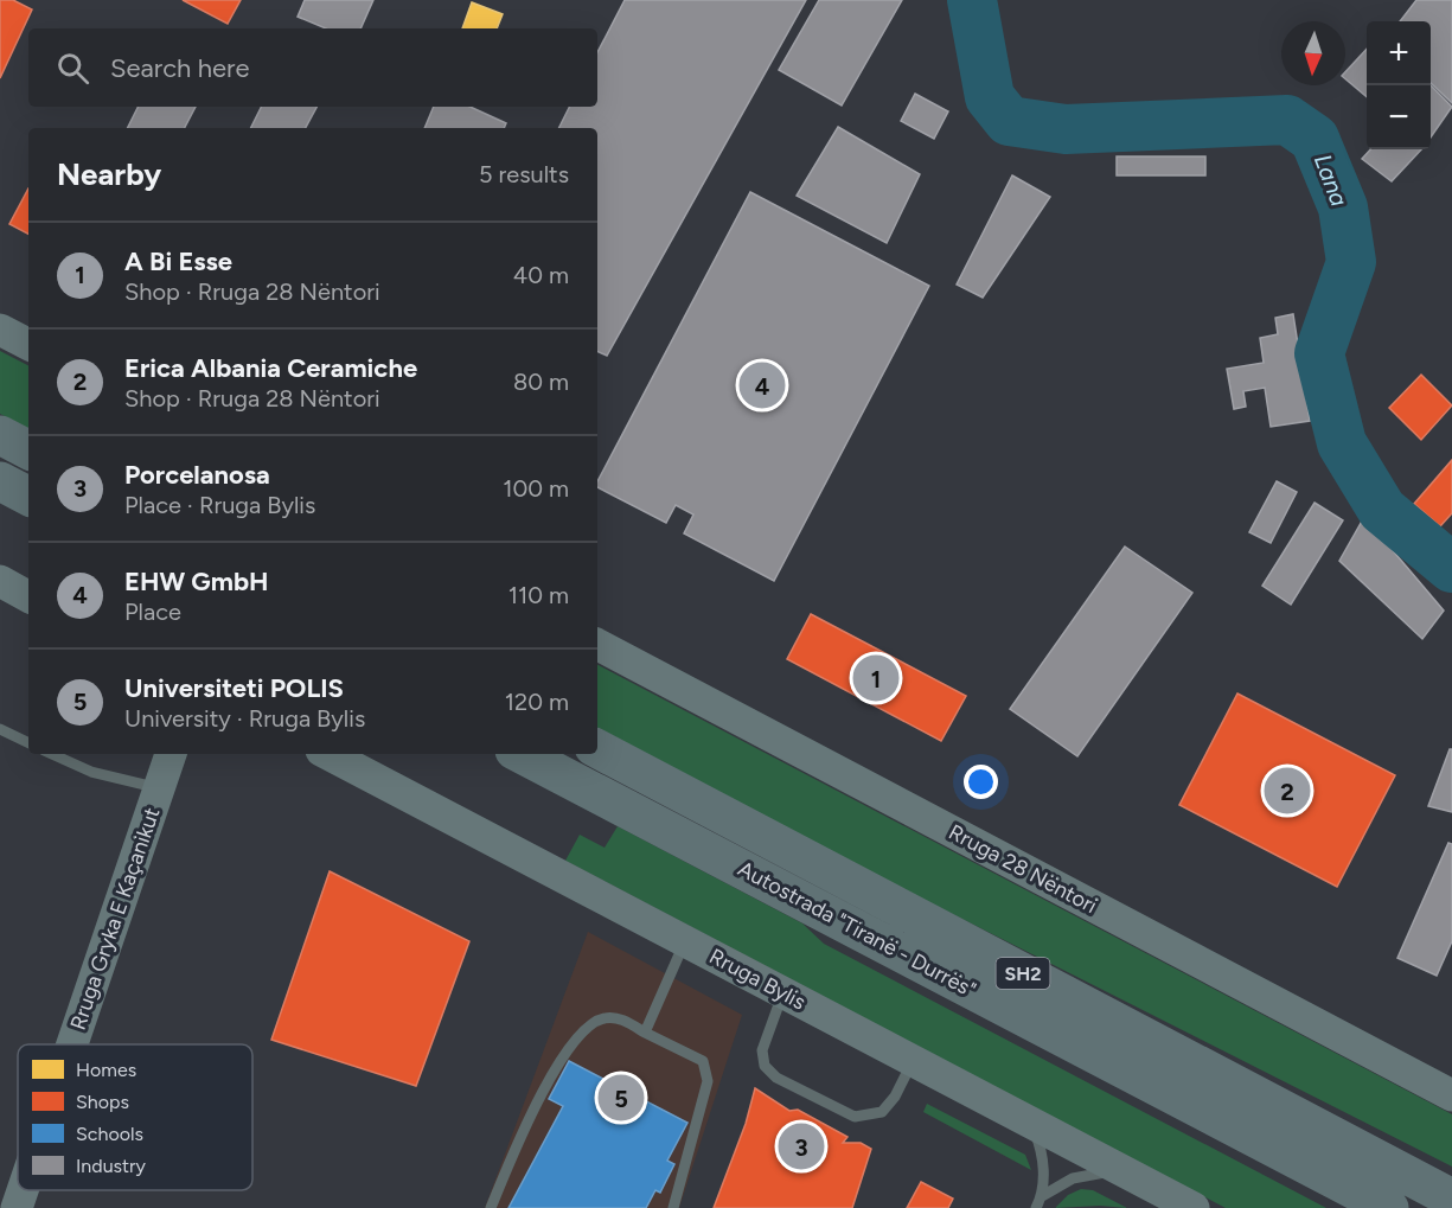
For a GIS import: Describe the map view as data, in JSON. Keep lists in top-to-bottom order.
{
  "streets": {
    "highway": ["Autostrada \"Tiranë - Durrës\"", "SH2"],
    "main road": ["Rruga 28 Nëntori", "Rruga Gryka E Kaçanikut", "Rruga Bylis"]
  },
  "water": ["Lana"],
  "legend": [
    "Homes",
    "Shops",
    "Schools",
    "Industry"
  ],
  "north": "bottom",
  "page": {
    "map_buttons": ["+", "−"],
    "search": "Search here",
    "heading": ["Nearby", "5 results"],
    "list": [
      {
        "mark": "1",
        "name": "A Bi Esse",
        "note": "Shop · Rruga 28 Nëntori",
        "value": "40 m"
      },
      {
        "mark": "2",
        "name": "Erica Albania Ceramiche",
        "note": "Shop · Rruga 28 Nëntori",
        "value": "80 m"
      },
      {
        "mark": "3",
        "name": "Porcelanosa",
        "note": "Place · Rruga Bylis",
        "value": "100 m"
      },
      {
        "mark": "4",
        "name": "EHW GmbH",
        "note": "Place",
        "value": "110 m"
      },
      {
        "mark": "5",
        "name": "Universiteti POLIS",
        "note": "University · Rruga Bylis",
        "value": "120 m"
      }
    ],
    "pins": [
      "4",
      "1",
      "2",
      "5",
      "3"
    ]
  }
}
